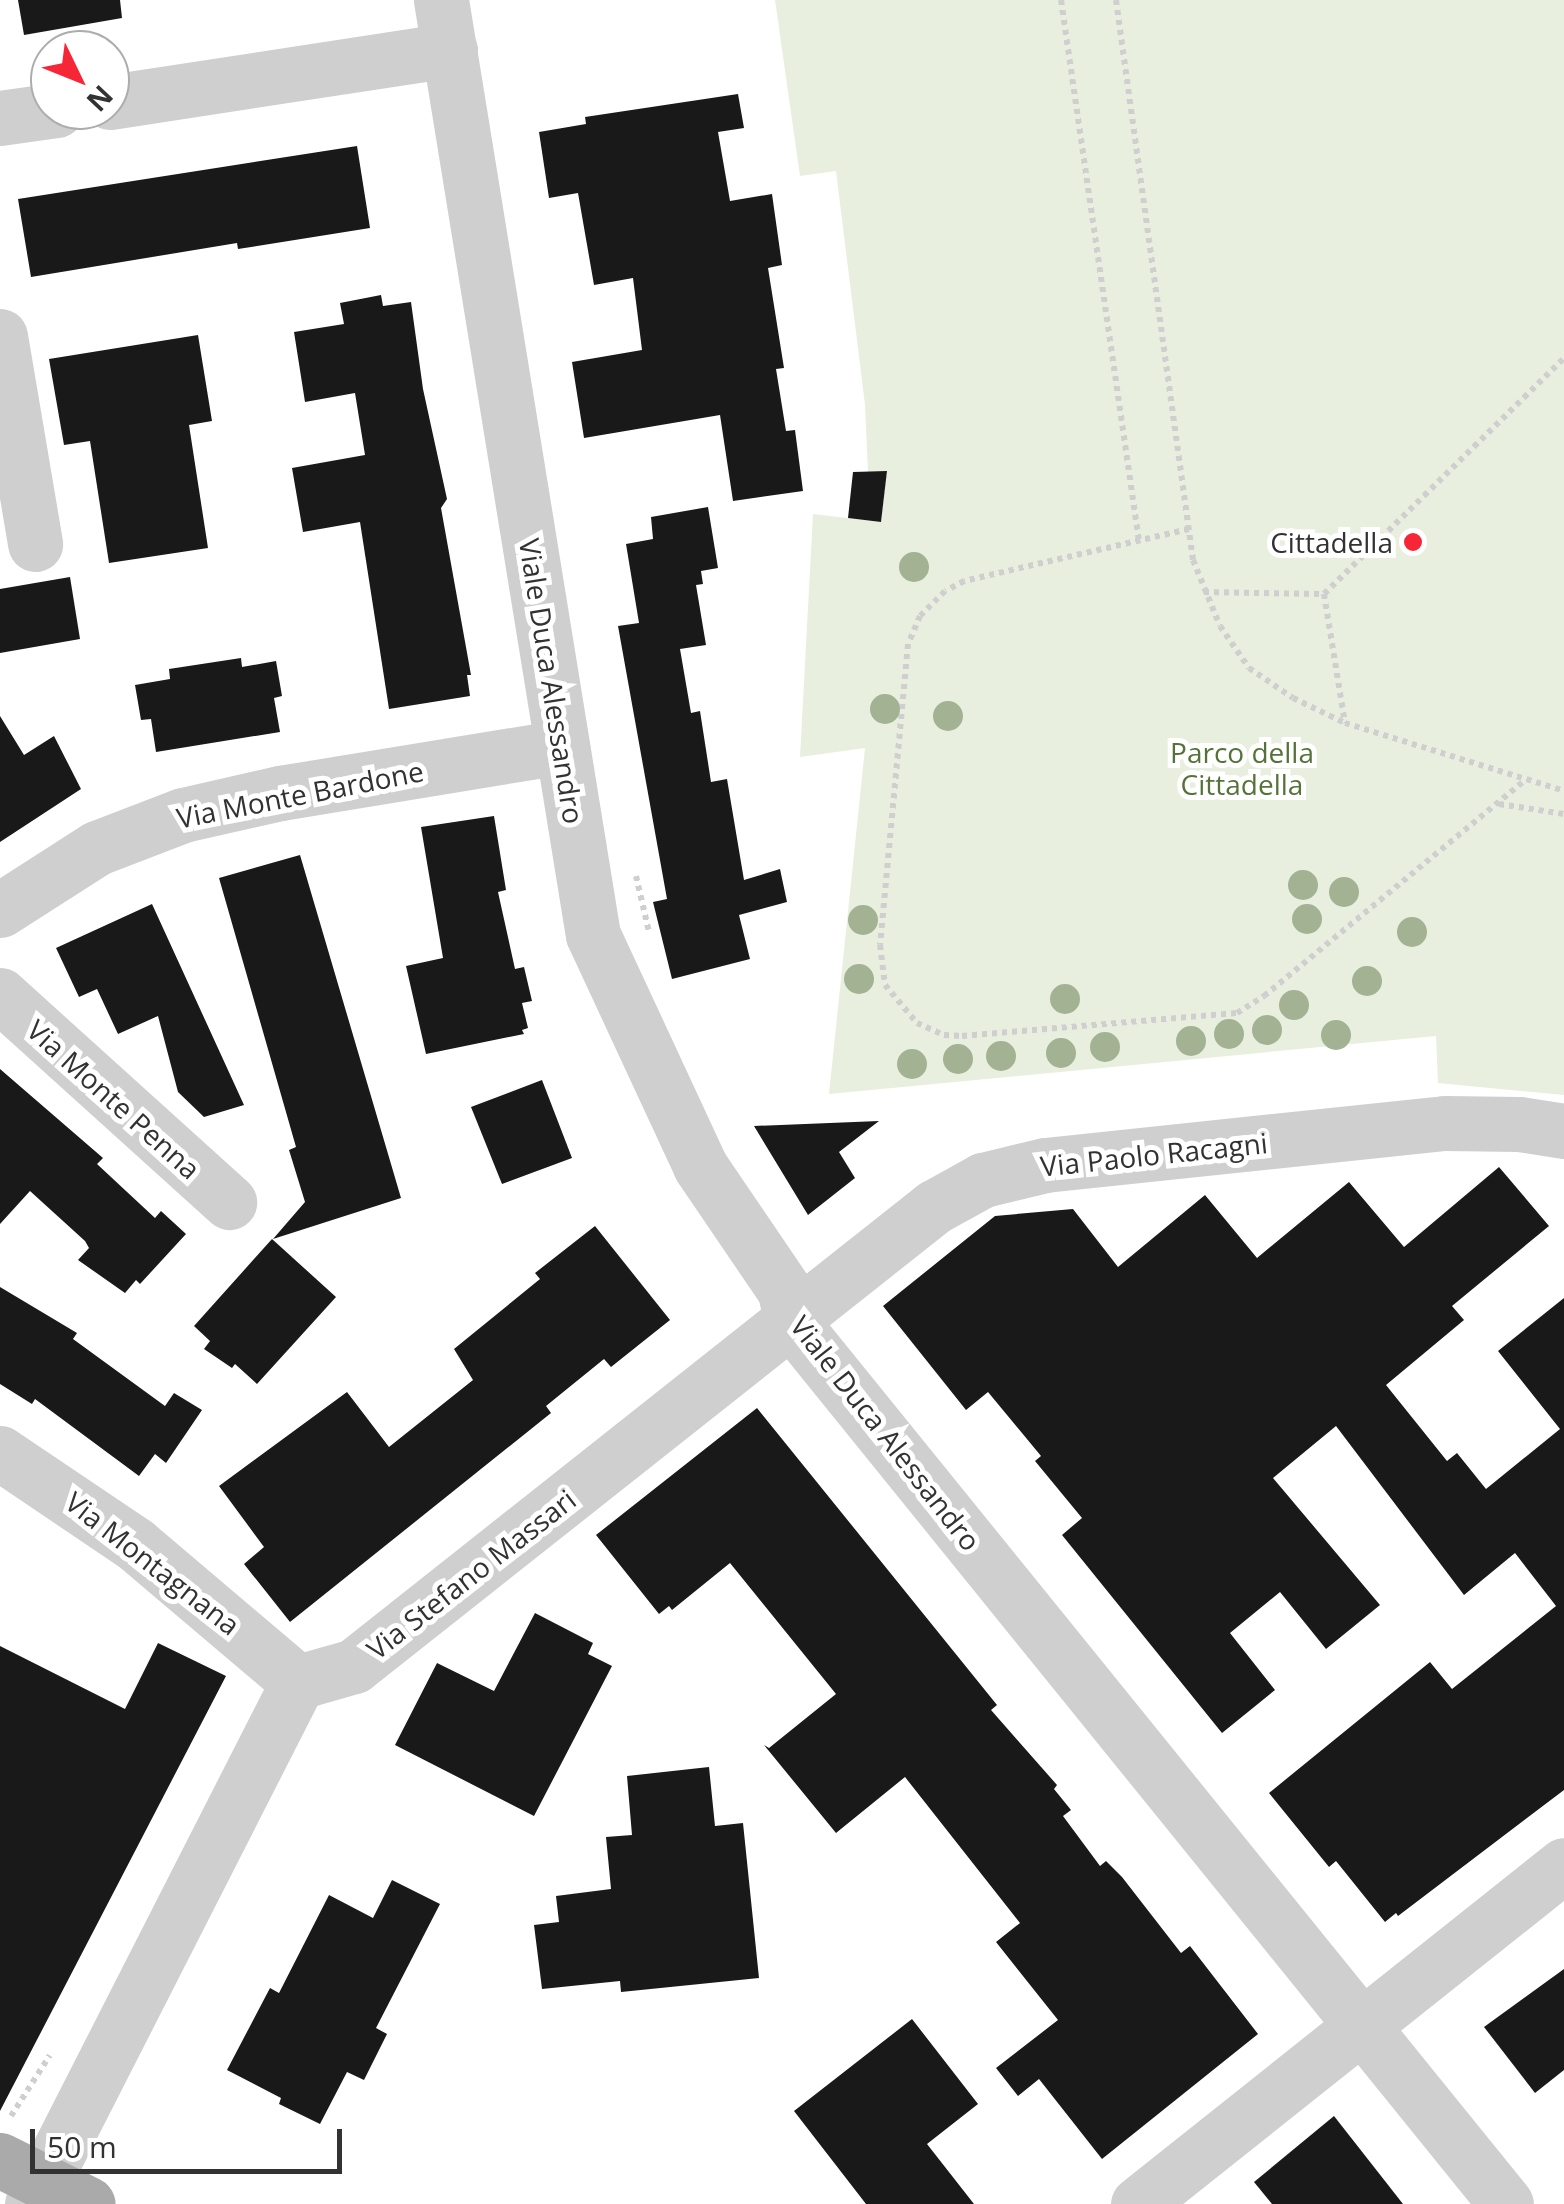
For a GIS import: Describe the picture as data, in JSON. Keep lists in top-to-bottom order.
{
  "streets": {
    "street": [
      "Viale Duca Alessandro",
      "Via Monte Bardone",
      "Via Monte Penna",
      "Via Paolo Racagni",
      "Via Montagnana",
      "Via Stefano Massari"
    ]
  },
  "crossings": [
    ["Viale Duca Alessandro", "Via Monte Bardone"],
    ["Viale Duca Alessandro", "Via Paolo Racagni"],
    ["Viale Duca Alessandro", "Via Stefano Massari"],
    ["Via Paolo Racagni", "Via Stefano Massari"],
    ["Via Montagnana", "Via Stefano Massari"]
  ],
  "parks": ["Parco della Cittadella"],
  "places": ["Cittadella"],
  "scale_bar": "50 m",
  "north": "bottom right"
}
